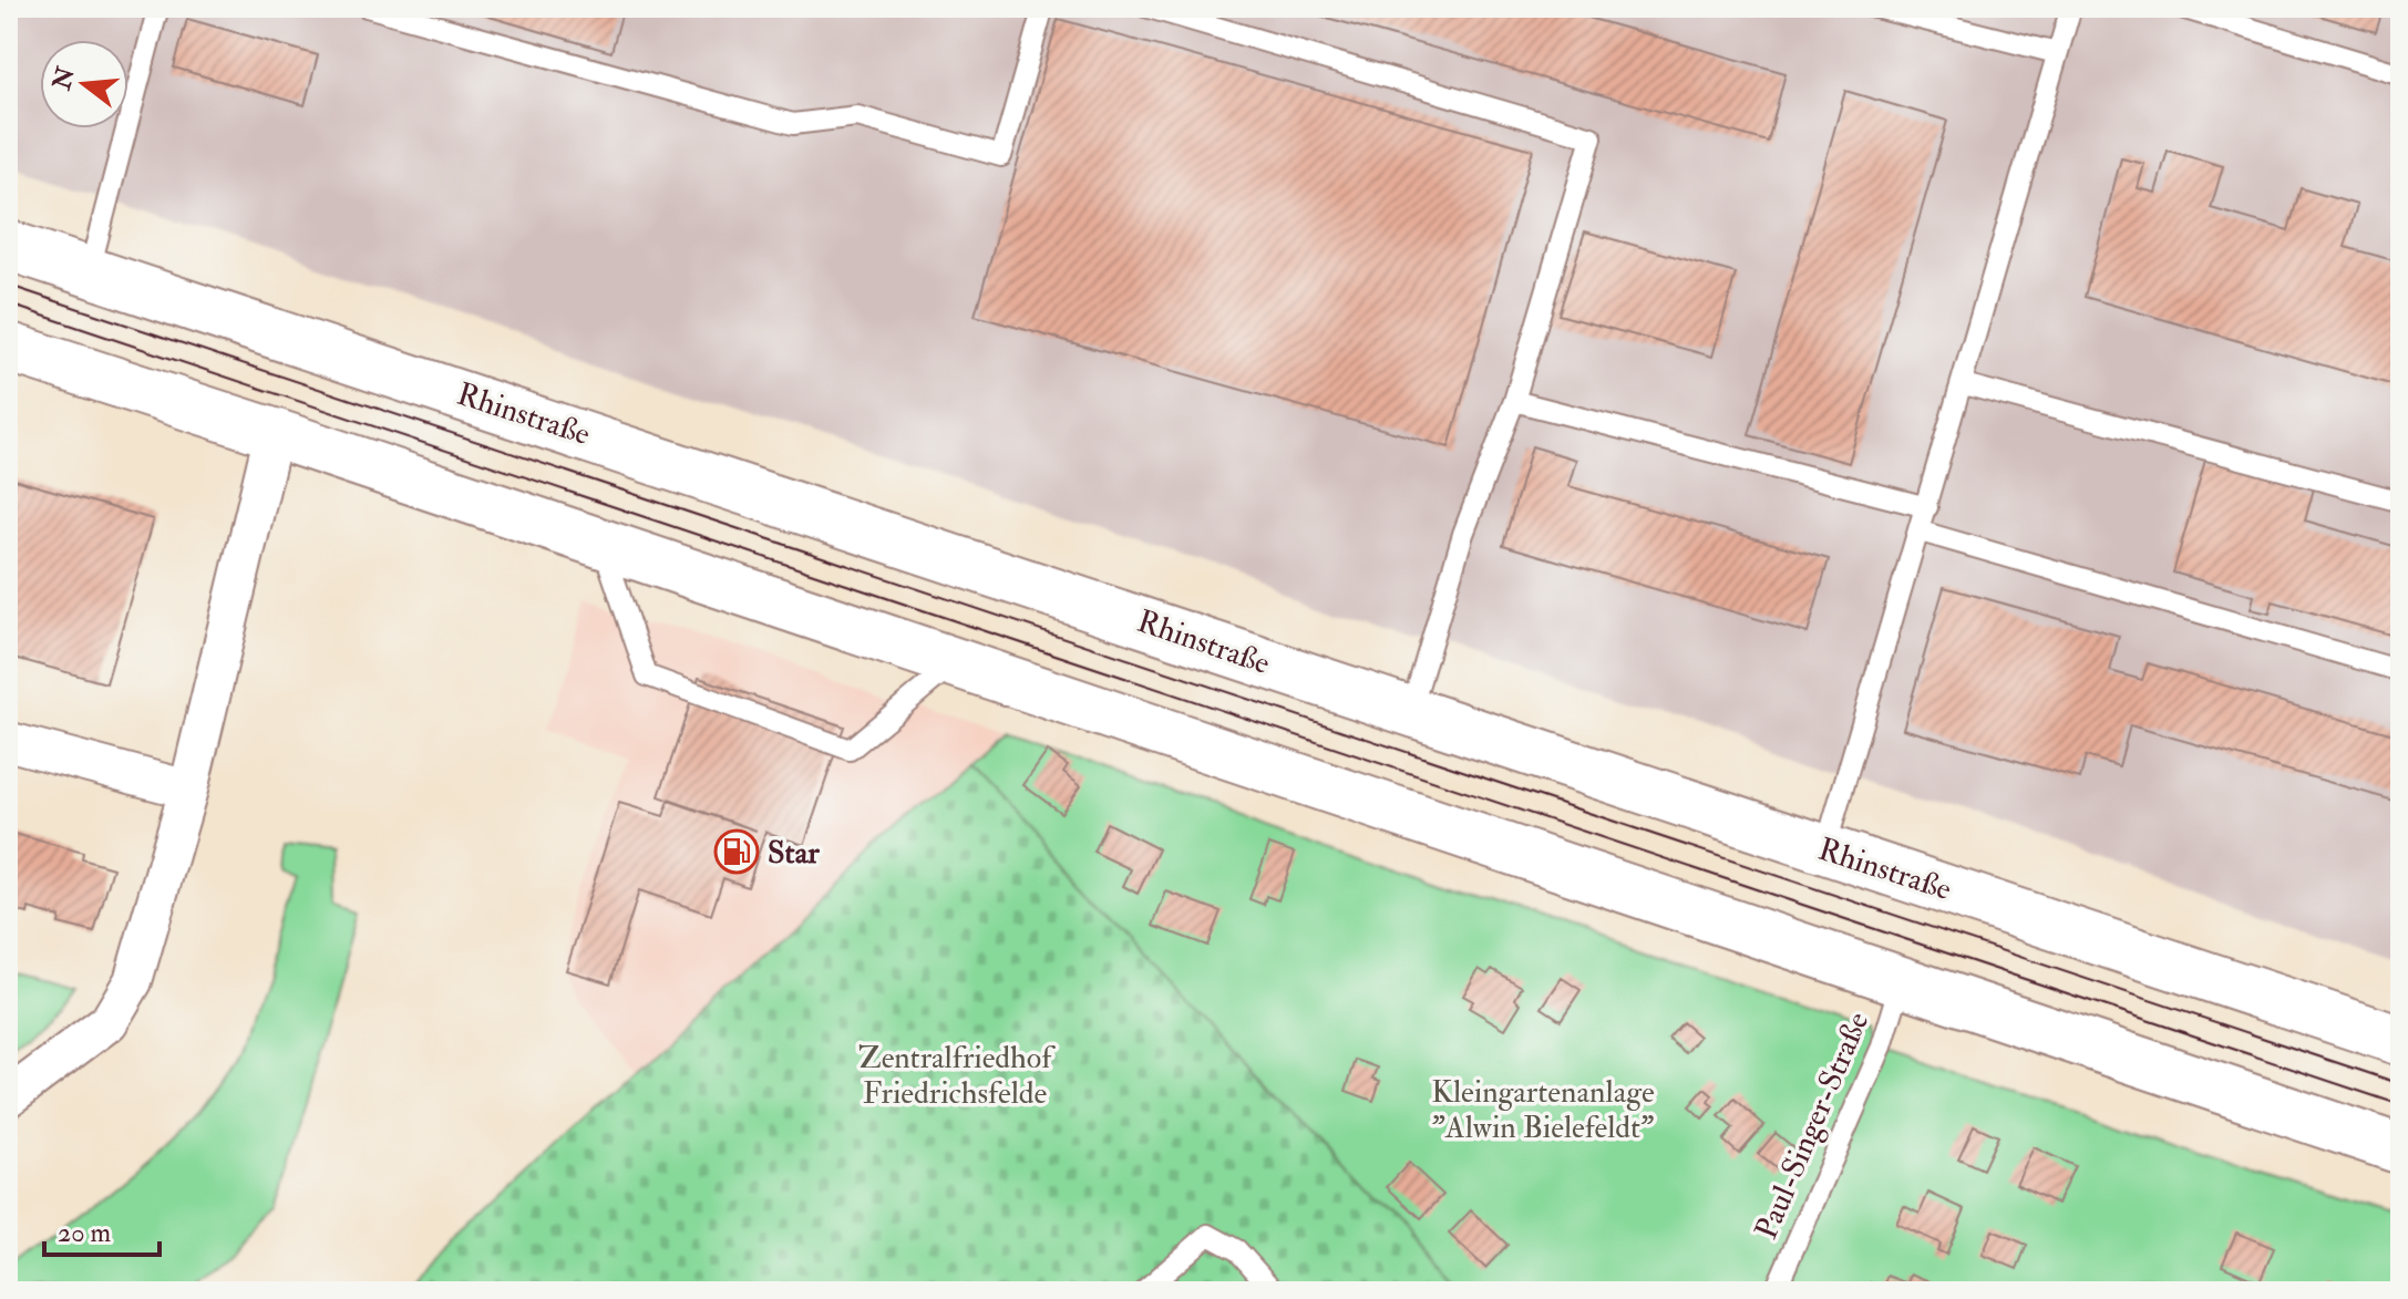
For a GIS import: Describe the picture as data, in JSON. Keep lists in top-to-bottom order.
{
  "streets": {
    "main road": ["Rhinstraße"],
    "lane": ["Paul-Singer-Straße"]
  },
  "parks": ["Zentralfriedhof Friedrichsfelde", "Kleingartenanlage \"Alwin Bielefeldt\""],
  "places": {
    "fuel station": ["Star"]
  },
  "scale_bar": "20 m",
  "north": "left"
}
